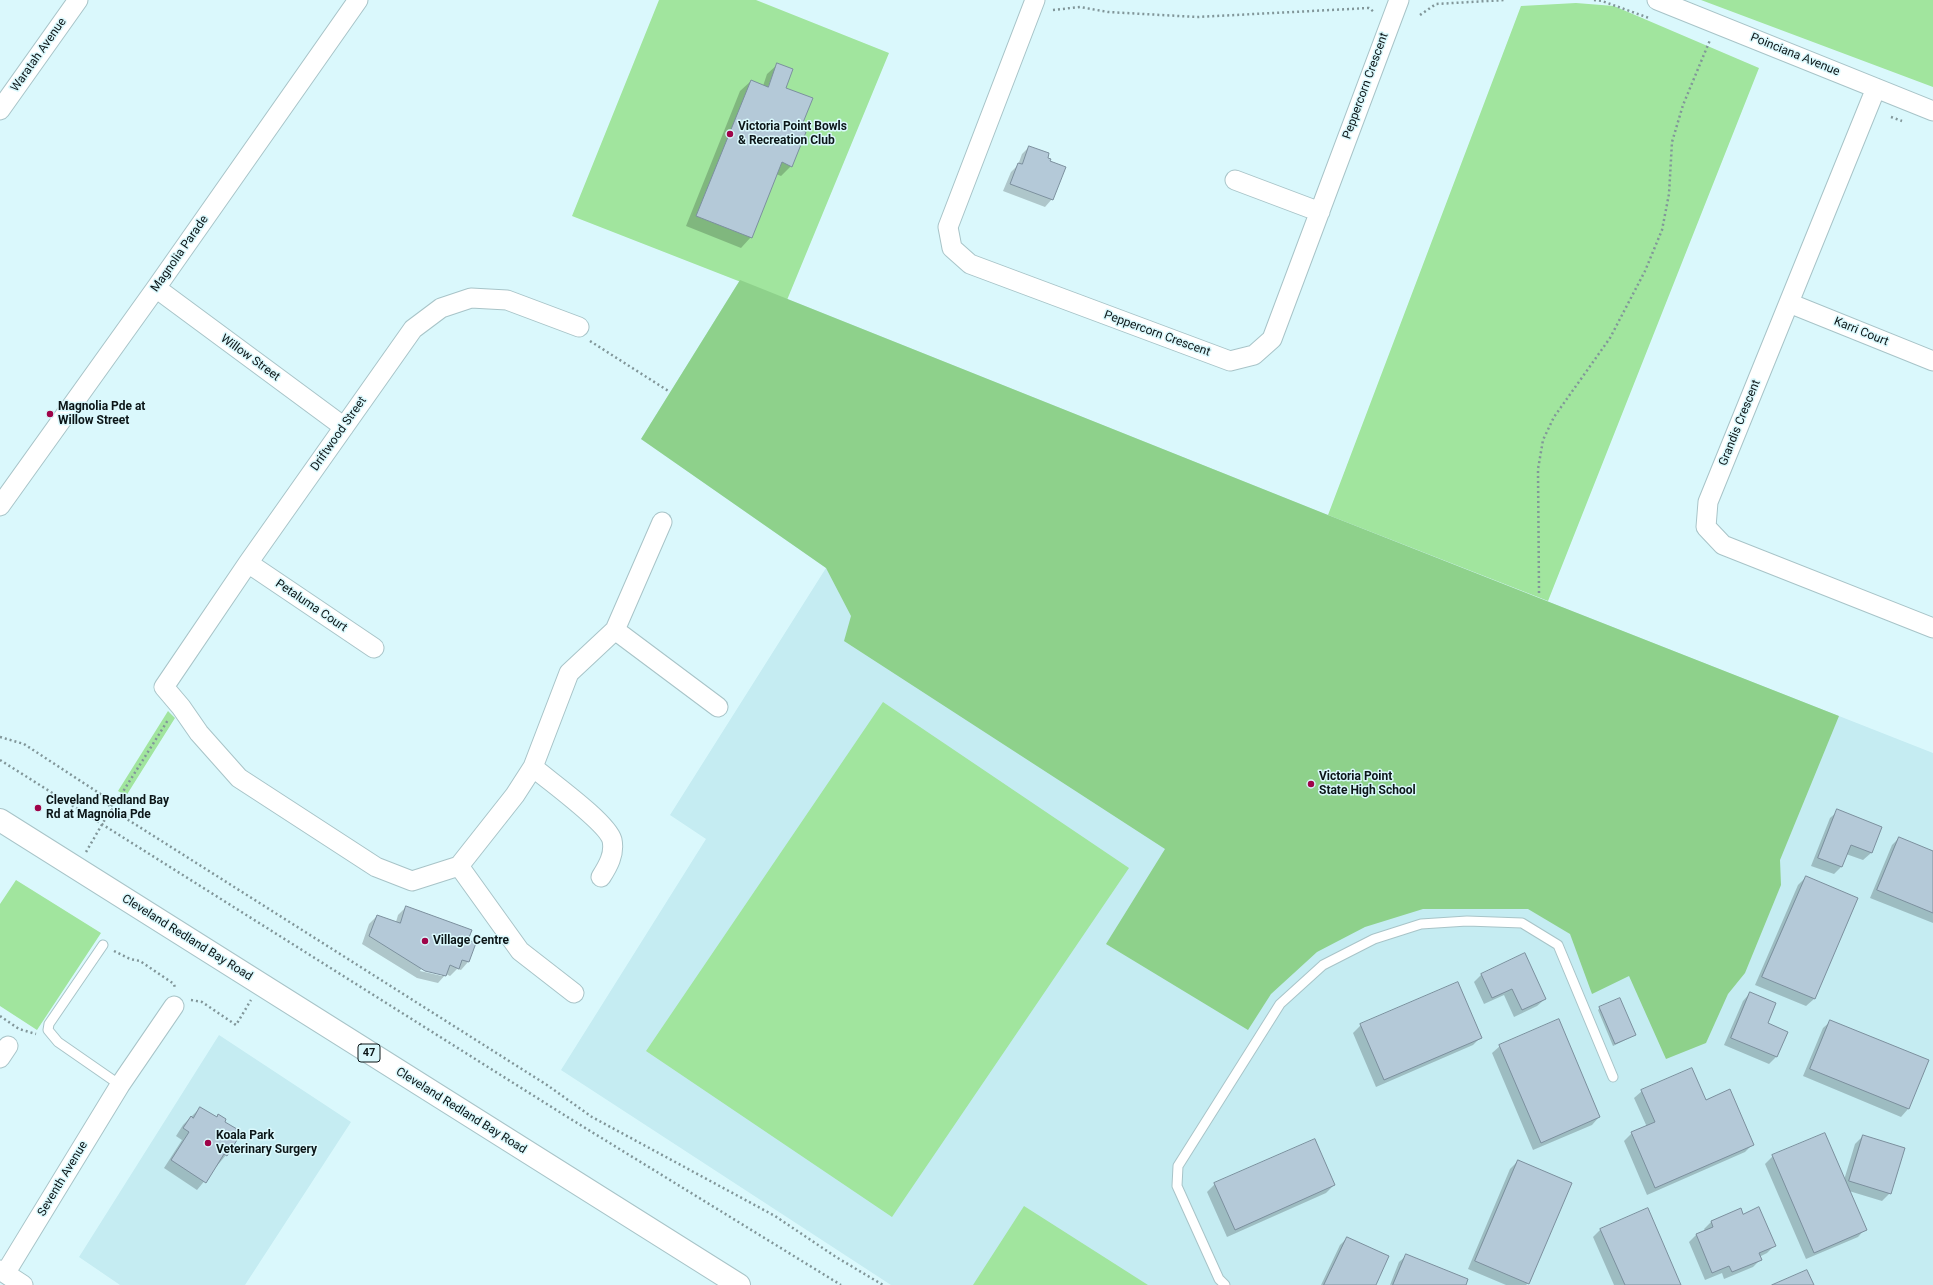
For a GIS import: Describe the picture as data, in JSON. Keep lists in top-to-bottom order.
{
  "streets": {
    "highway": ["Cleveland Redland Bay Road", "47"],
    "street": [
      "Waratah Avenue",
      "Poinciana Avenue",
      "Peppercorn Crescent",
      "Magnolia Parade",
      "Karri Court",
      "Willow Street",
      "Grandis Crescent",
      "Driftwood Street",
      "Petaluma Court",
      "Seventh Avenue"
    ]
  },
  "crossings": [
    ["Poinciana Avenue", "Grandis Crescent"],
    ["Magnolia Parade", "Willow Street"],
    ["Karri Court", "Grandis Crescent"],
    ["Willow Street", "Driftwood Street"],
    ["Driftwood Street", "Petaluma Court"]
  ],
  "places": [
    "Victoria Point Bowls & Recreation Club",
    "Magnolia Pde at Willow Street",
    "Victoria Point State High School",
    "Cleveland Redland Bay Rd at Magnolia Pde",
    "Village Centre",
    "Koala Park Veterinary Surgery"
  ]
}
